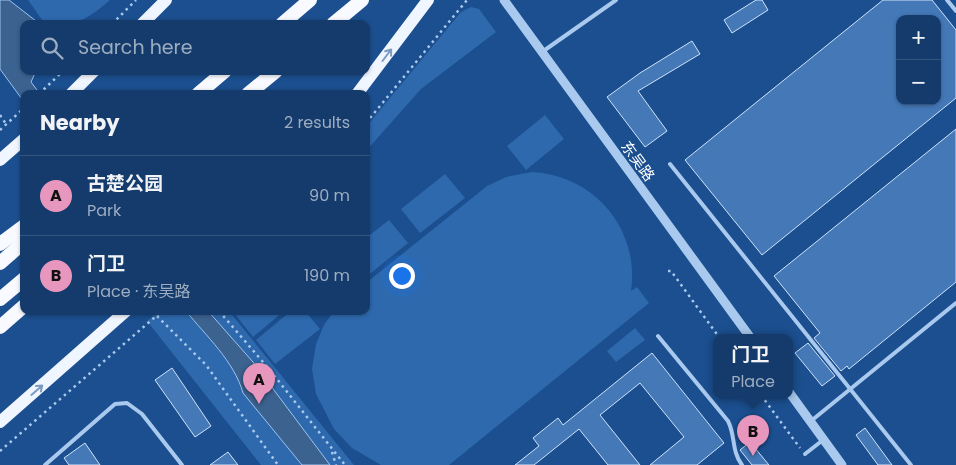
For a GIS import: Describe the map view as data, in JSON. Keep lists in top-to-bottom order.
{
  "streets": {
    "street": ["东吴路"]
  },
  "page": {
    "map_buttons": ["+", "−"],
    "search": "Search here",
    "heading": ["Nearby", "2 results"],
    "list": [
      {
        "mark": "A",
        "name": "古楚公园",
        "note": "Park",
        "value": "90 m"
      },
      {
        "mark": "B",
        "name": "门卫",
        "note": "Place · 东吴路",
        "value": "190 m"
      }
    ],
    "popup": ["门卫", "Place"],
    "pins": ["A", "B"]
  }
}
